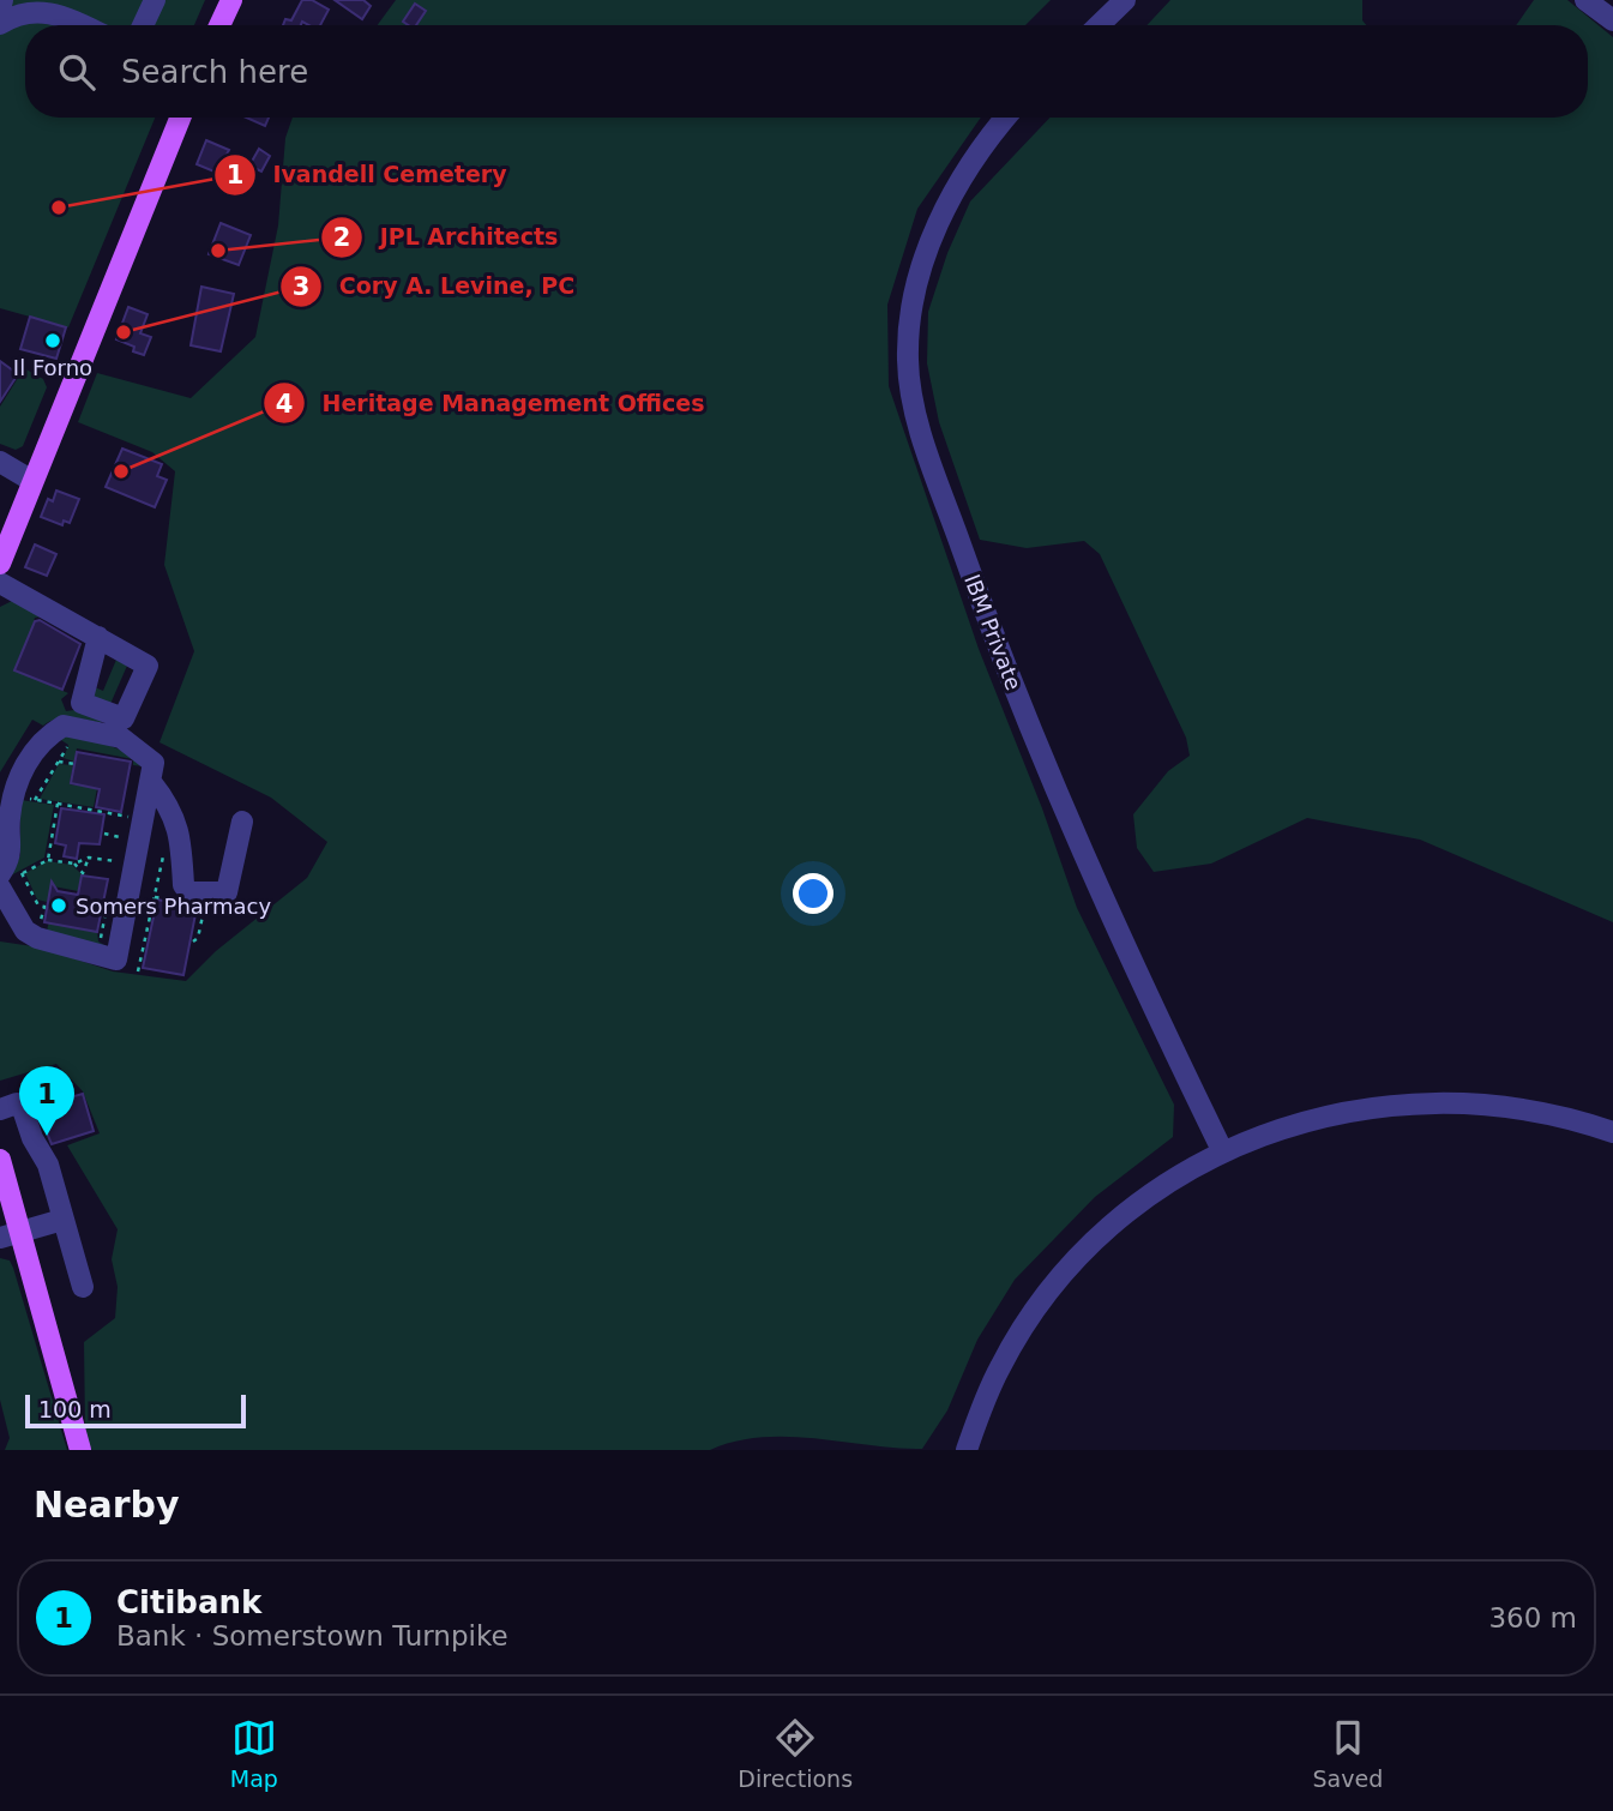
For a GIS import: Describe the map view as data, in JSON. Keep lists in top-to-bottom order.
{
  "streets": {
    "street": ["IBM Private"]
  },
  "places": [
    "Ivandell Cemetery",
    "JPL Architects",
    "Cory A. Levine, PC",
    "Il Forno",
    "Heritage Management Offices",
    "Somers Pharmacy"
  ],
  "scale_bar": "100 m",
  "page": {
    "search": "Search here",
    "pins": "1",
    "scale": "100 m",
    "heading": "Nearby",
    "list": [
      {
        "mark": "1",
        "name": "Citibank",
        "note": "Bank · Somerstown Turnpike",
        "value": "360 m"
      }
    ],
    "nav": ["Map", "Directions", "Saved"]
  }
}
